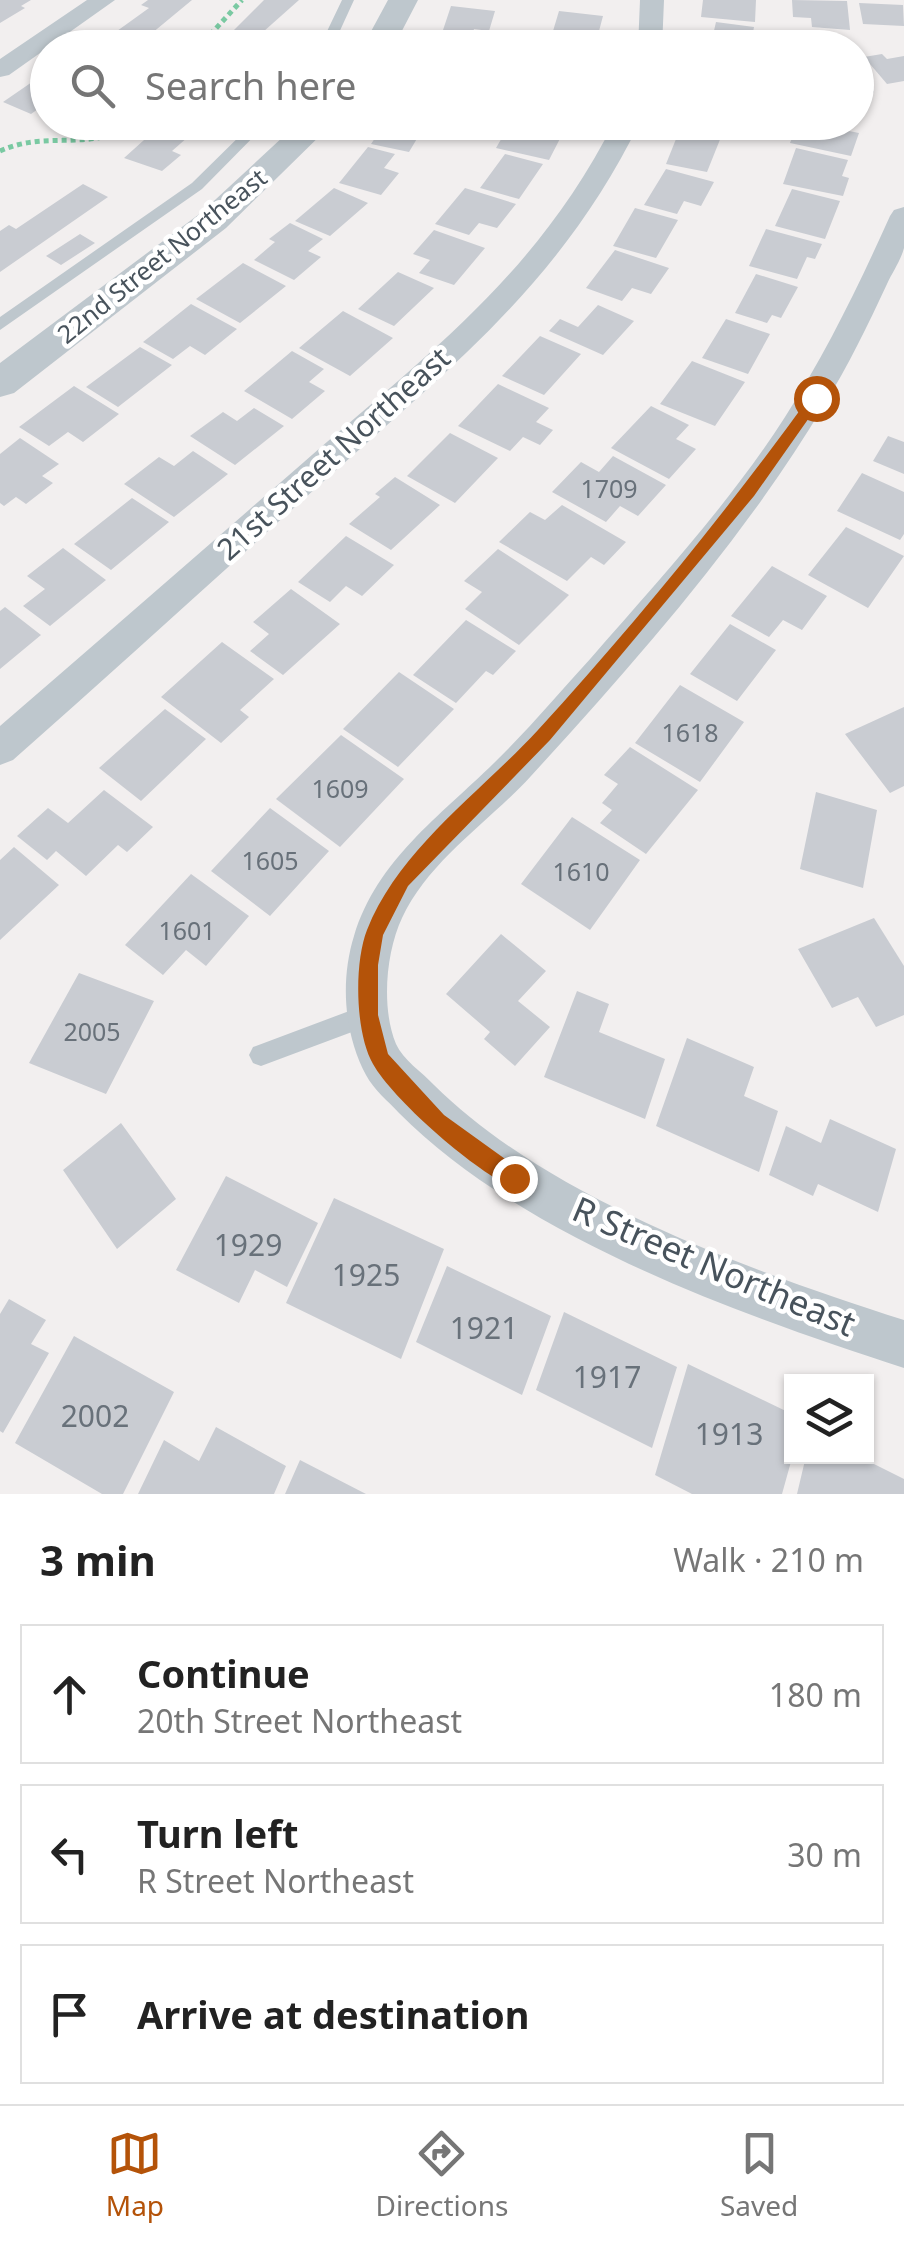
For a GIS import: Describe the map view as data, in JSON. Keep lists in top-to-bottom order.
{
  "streets": {
    "street": ["22nd Street Northeast", "21st Street Northeast", "R Street Northeast"]
  },
  "house_numbers": [
    "1709",
    "1618",
    "1609",
    "1605",
    "1610",
    "1601",
    "2005",
    "1929",
    "1925",
    "1921",
    "1917",
    "2002",
    "1913"
  ],
  "page": {
    "search": "Search here",
    "heading": ["3 min", "Walk · 210 m"],
    "list": [
      ["Continue", "20th Street Northeast", "180 m"],
      ["Turn left", "R Street Northeast", "30 m"],
      "Arrive at destination"
    ],
    "nav": ["Map", "Directions", "Saved"]
  }
}
